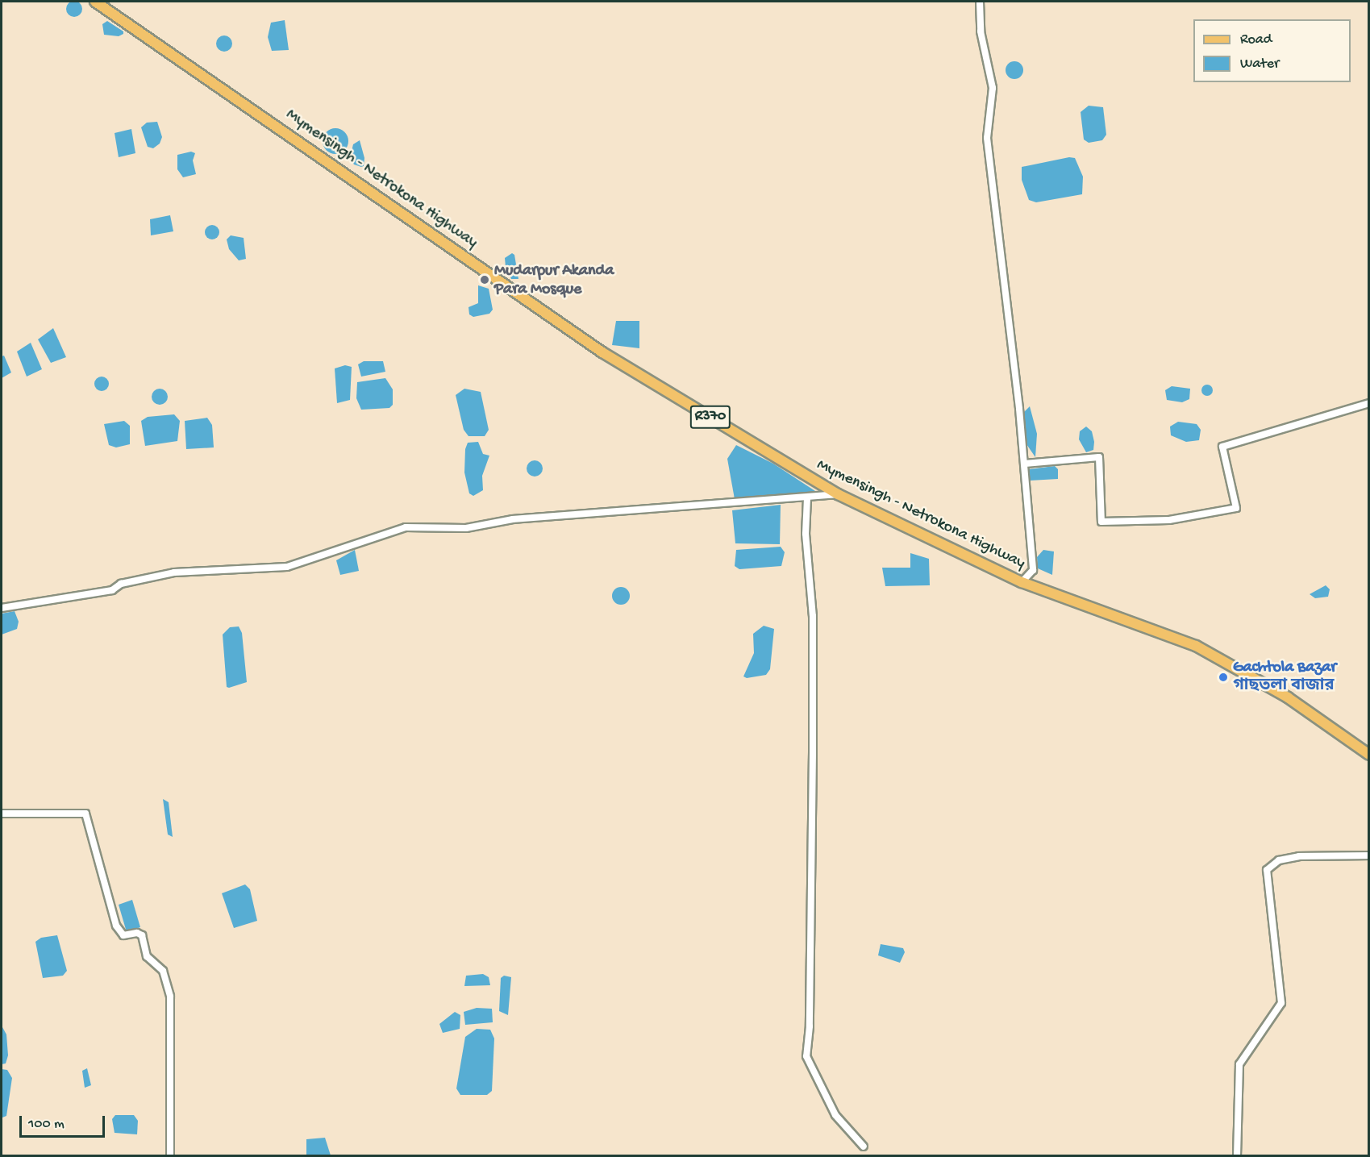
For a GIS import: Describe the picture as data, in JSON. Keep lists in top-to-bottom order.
{
  "streets": {
    "main road": ["Mymensingh - Netrokona Highway", "R370"]
  },
  "places": ["Mudarpur Akanda Para Mosque", "Gachtola Bazar গাছতলা বাজার"],
  "legend": ["Road", "Water"],
  "scale_bar": "100 m"
}
